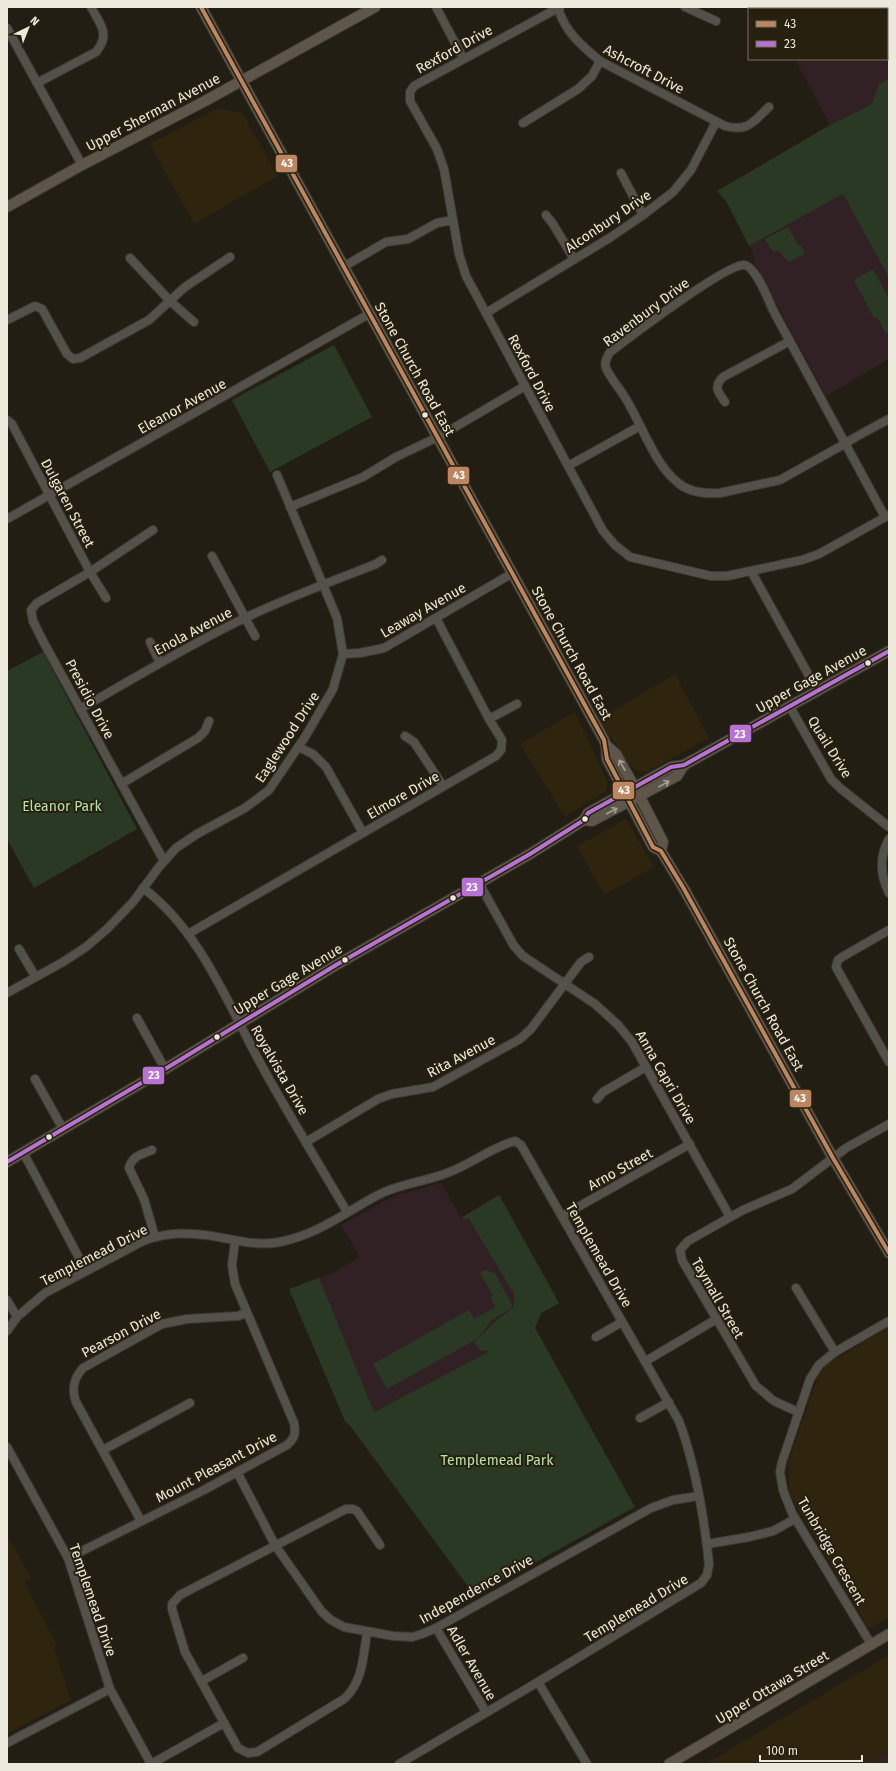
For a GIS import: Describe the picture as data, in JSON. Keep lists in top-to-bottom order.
{
  "streets": {
    "main road": [
      "Upper Sherman Avenue",
      "Stone Church Road East",
      "Upper Gage Avenue",
      "Upper Ottawa Street"
    ],
    "street": [
      "Rexford Drive",
      "Ashcroft Drive",
      "Alconbury Drive",
      "Ravenbury Drive",
      "Eleanor Avenue",
      "Dulgaren Street",
      "Leaway Avenue",
      "Enola Avenue",
      "Presidio Drive",
      "Eaglewood Drive",
      "Quail Drive",
      "Elmore Drive",
      "Rita Avenue",
      "Royalvista Drive",
      "Anna Capri Drive",
      "Arno Street",
      "Templemead Drive",
      "Taymall Street",
      "Pearson Drive",
      "Mount Pleasant Drive",
      "Tunbridge Crescent",
      "Independence Drive",
      "Adler Avenue"
    ]
  },
  "crossings": [
    ["Rexford Drive", "Ashcroft Drive"],
    ["Rexford Drive", "Alconbury Drive"],
    ["Rexford Drive", "Ravenbury Drive"],
    ["Ashcroft Drive", "Alconbury Drive"],
    ["Upper Sherman Avenue", "Stone Church Road East"],
    ["Stone Church Road East", "Eleanor Avenue"],
    ["Stone Church Road East", "Leaway Avenue"],
    ["Stone Church Road East", "Upper Gage Avenue"],
    ["Stone Church Road East", "Taymall Street"],
    ["Eleanor Avenue", "Dulgaren Street"],
    ["Dulgaren Street", "Presidio Drive"],
    ["Leaway Avenue", "Eaglewood Drive"],
    ["Leaway Avenue", "Elmore Drive"],
    ["Enola Avenue", "Presidio Drive"],
    ["Enola Avenue", "Eaglewood Drive"],
    ["Upper Gage Avenue", "Quail Drive"],
    ["Upper Gage Avenue", "Royalvista Drive"],
    ["Upper Gage Avenue", "Anna Capri Drive"],
    ["Presidio Drive", "Eaglewood Drive"],
    ["Eaglewood Drive", "Royalvista Drive"],
    ["Elmore Drive", "Royalvista Drive"],
    ["Rita Avenue", "Royalvista Drive"],
    ["Rita Avenue", "Anna Capri Drive"],
    ["Royalvista Drive", "Templemead Drive"],
    ["Anna Capri Drive", "Arno Street"],
    ["Anna Capri Drive", "Taymall Street"],
    ["Arno Street", "Templemead Drive"],
    ["Templemead Drive", "Mount Pleasant Drive"],
    ["Templemead Drive", "Independence Drive"],
    ["Templemead Drive", "Adler Avenue"],
    ["Taymall Street", "Tunbridge Crescent"],
    ["Pearson Drive", "Mount Pleasant Drive"],
    ["Mount Pleasant Drive", "Independence Drive"],
    ["Tunbridge Crescent", "Upper Ottawa Street"],
    ["Independence Drive", "Adler Avenue"]
  ],
  "parks": ["Eleanor Park", "Templemead Park"],
  "lines": ["transit line 43", "transit line 23"],
  "legend": ["43", "23"],
  "scale_bar": "100 m",
  "north": "top right"
}
